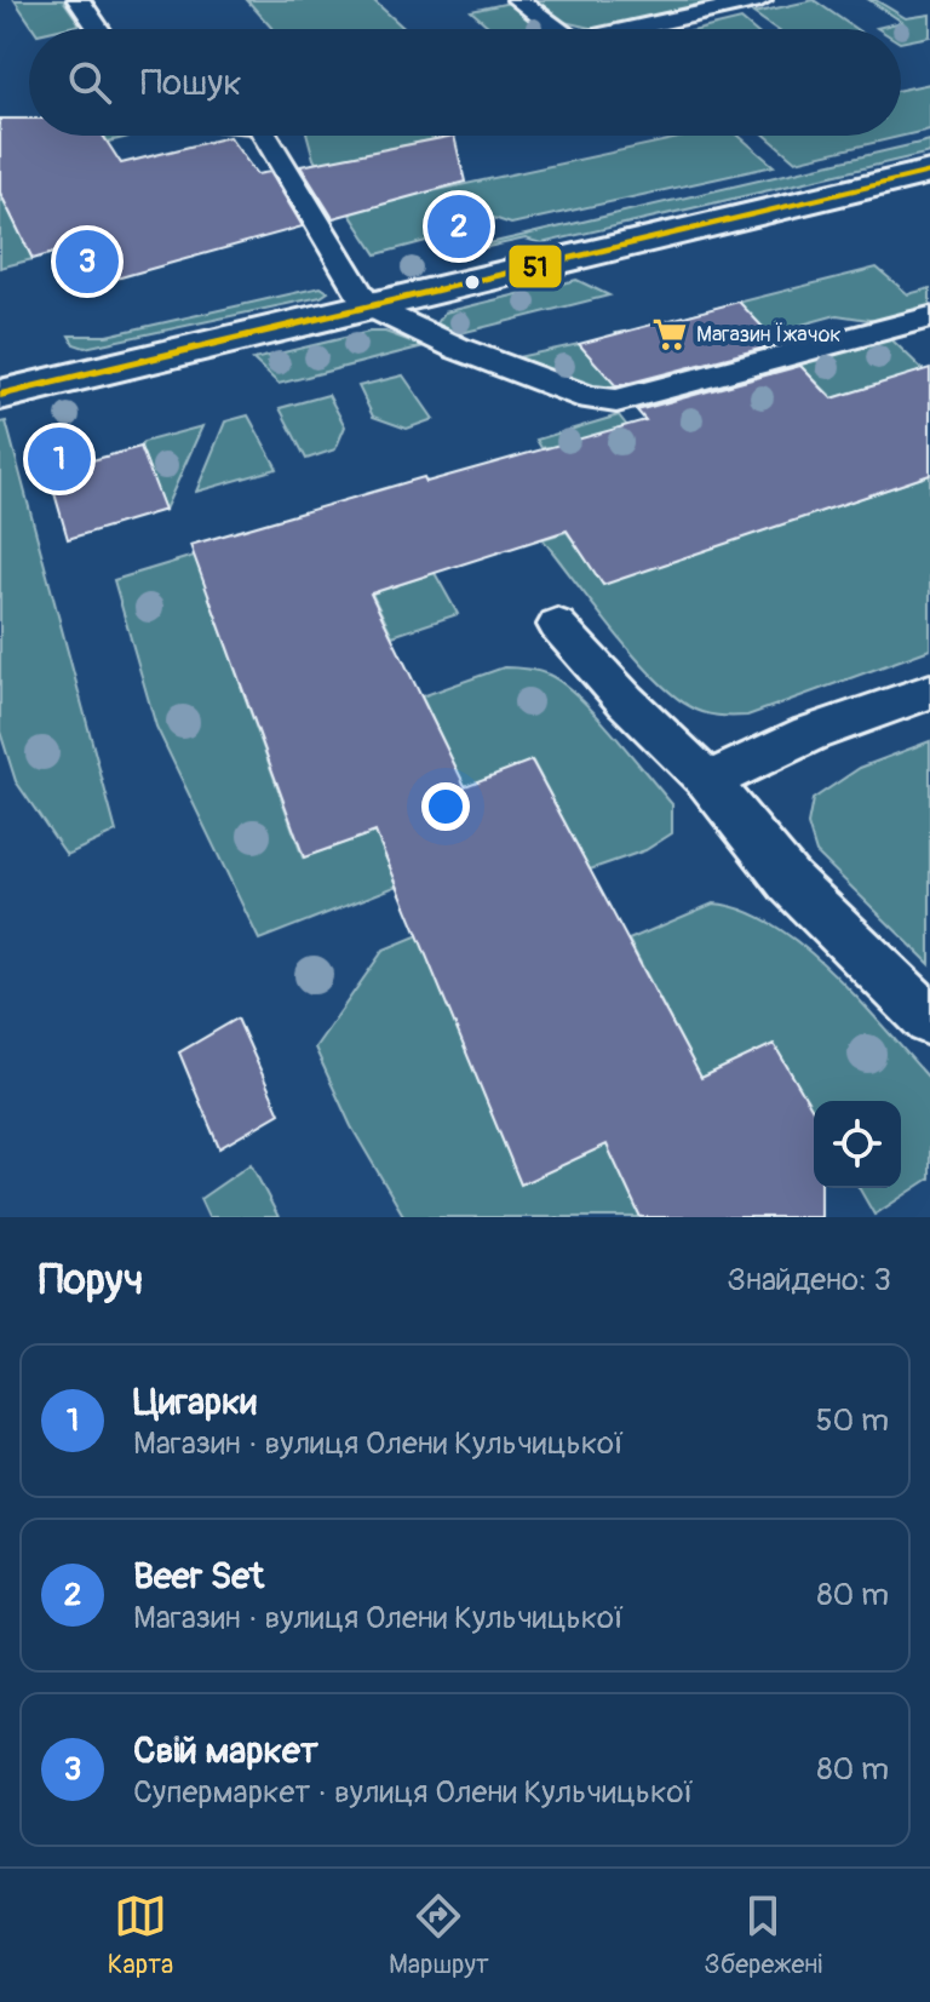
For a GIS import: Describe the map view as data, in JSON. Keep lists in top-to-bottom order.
{
  "places": {
    "supermarket": ["Магазин Їжачок"]
  },
  "lines": ["transit line 51"],
  "page": {
    "search": "Пошук",
    "pins": ["2", "3", "1"],
    "heading": ["Поруч", "Знайдено: 3"],
    "list": [
      {
        "mark": "1",
        "name": "Цигарки",
        "note": "Магазин · вулиця Олени Кульчицької",
        "value": "50 m"
      },
      {
        "mark": "2",
        "name": "Beer Set",
        "note": "Магазин · вулиця Олени Кульчицької",
        "value": "80 m"
      },
      {
        "mark": "3",
        "name": "Свій маркет",
        "note": "Супермаркет · вулиця Олени Кульчицької",
        "value": "80 m"
      }
    ],
    "nav": ["Карта", "Маршрут", "Збережені"]
  }
}
